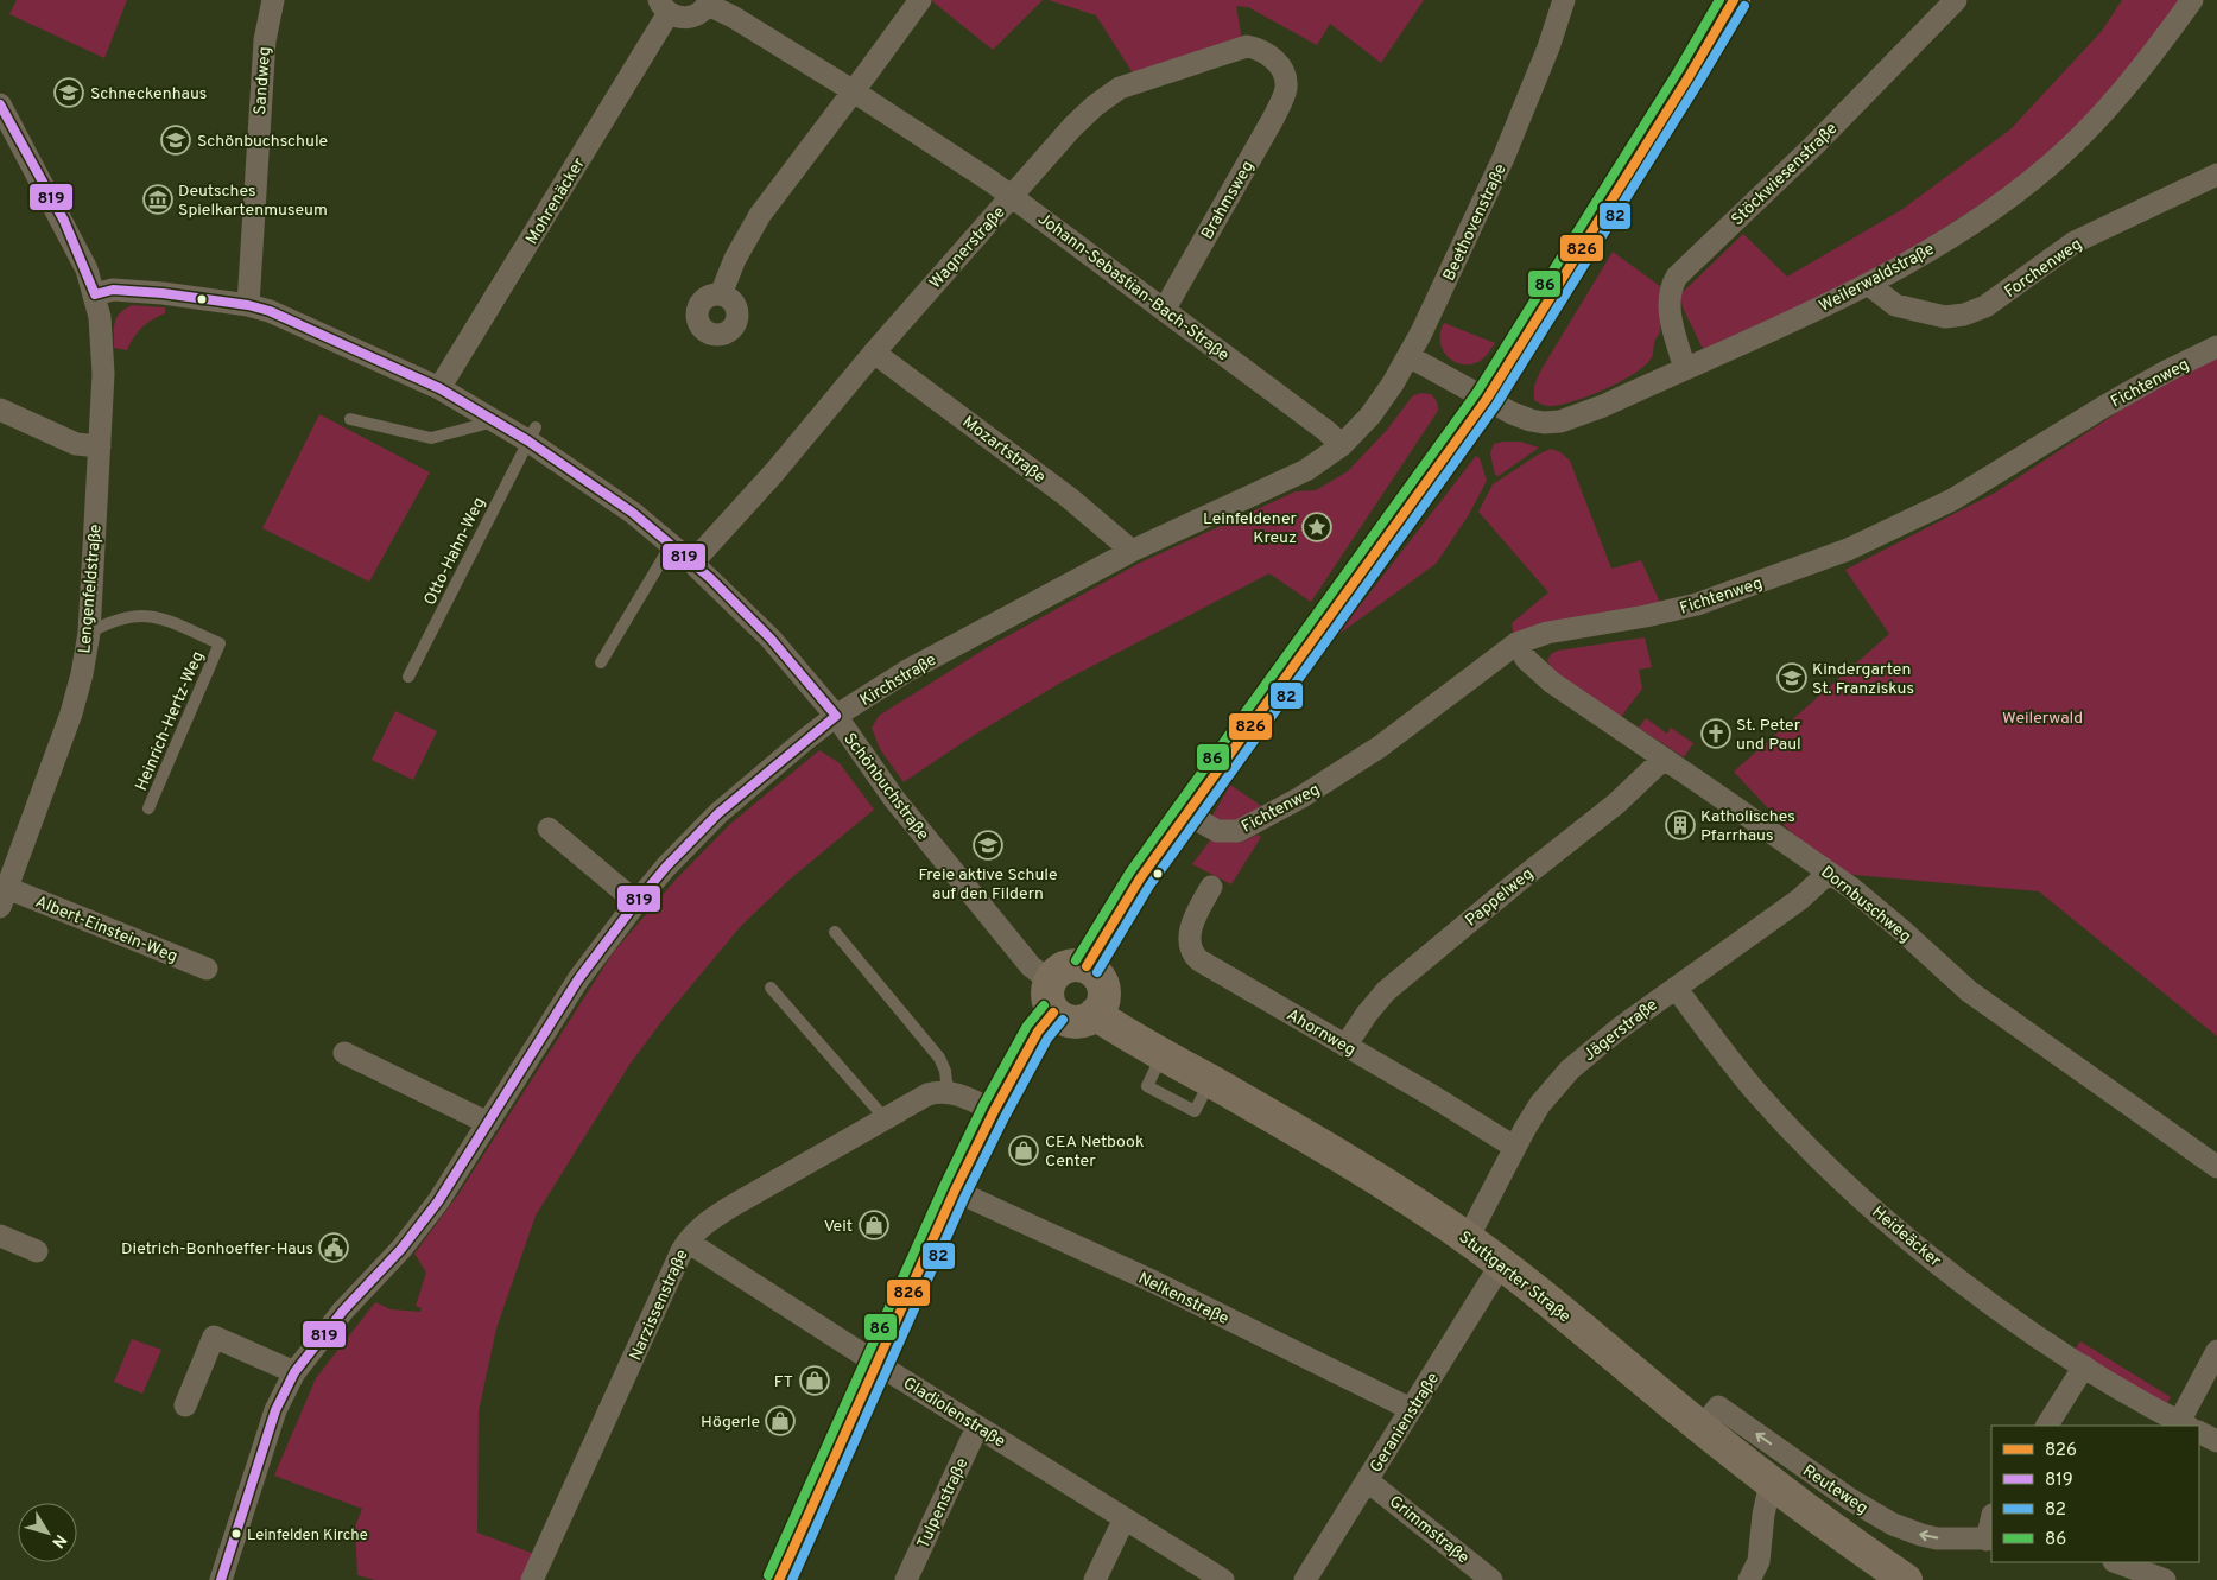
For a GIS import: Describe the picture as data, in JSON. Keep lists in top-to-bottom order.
{
  "streets": {
    "main road": ["Stuttgarter Straße"],
    "street": [
      "Sandweg",
      "Stöckwiesenstraße",
      "Brahmsweg",
      "Mohrenäcker",
      "Beethovenstraße",
      "Wagnerstraße",
      "Forchenweg",
      "Weilerwaldstraße",
      "Johann-Sebastian-Bach-Straße",
      "Fichtenweg",
      "Mozartstraße",
      "Lengenfeldstraße",
      "Kirchstraße",
      "Schönbuchstraße",
      "Pappelweg",
      "Dornbuschweg",
      "Albert-Einstein-Weg",
      "Jägerstraße",
      "Ahornweg",
      "Heideäcker",
      "Nelkenstraße",
      "Narzissenstraße",
      "Gladiolenstraße",
      "Geranienstraße",
      "Reuteweg",
      "Tulpenstraße",
      "Grimmstraße"
    ],
    "lane": ["Otto-Hahn-Weg", "Heinrich-Hertz-Weg"]
  },
  "crossings": [
    ["Sandweg", "Schönbuchstraße"],
    ["Stöckwiesenstraße", "Weilerwaldstraße"],
    ["Brahmsweg", "Wagnerstraße"],
    ["Brahmsweg", "Johann-Sebastian-Bach-Straße"],
    ["Mohrenäcker", "Schönbuchstraße"],
    ["Beethovenstraße", "Kirchstraße"],
    ["Wagnerstraße", "Johann-Sebastian-Bach-Straße"],
    ["Wagnerstraße", "Mozartstraße"],
    ["Wagnerstraße", "Schönbuchstraße"],
    ["Forchenweg", "Weilerwaldstraße"],
    ["Johann-Sebastian-Bach-Straße", "Kirchstraße"],
    ["Fichtenweg", "Dornbuschweg"],
    ["Mozartstraße", "Kirchstraße"],
    ["Otto-Hahn-Weg", "Schönbuchstraße"],
    ["Lengenfeldstraße", "Heinrich-Hertz-Weg"],
    ["Lengenfeldstraße", "Schönbuchstraße"],
    ["Lengenfeldstraße", "Albert-Einstein-Weg"],
    ["Kirchstraße", "Schönbuchstraße"],
    ["Schönbuchstraße", "Stuttgarter Straße"],
    ["Pappelweg", "Dornbuschweg"],
    ["Pappelweg", "Ahornweg"],
    ["Dornbuschweg", "Jägerstraße"],
    ["Jägerstraße", "Ahornweg"],
    ["Jägerstraße", "Heideäcker"],
    ["Jägerstraße", "Stuttgarter Straße"],
    ["Stuttgarter Straße", "Geranienstraße"],
    ["Stuttgarter Straße", "Reuteweg"],
    ["Nelkenstraße", "Geranienstraße"],
    ["Narzissenstraße", "Gladiolenstraße"],
    ["Gladiolenstraße", "Tulpenstraße"],
    ["Geranienstraße", "Grimmstraße"]
  ],
  "one_way": ["Reuteweg"],
  "parks": ["Weilerwald"],
  "places": {
    "school or university": [
      "Schneckenhaus",
      "Schönbuchschule",
      "Kindergarten St. Franziskus",
      "Freie aktive Schule auf den Fildern"
    ],
    "museum": ["Deutsches Spielkartenmuseum"],
    "place": ["Leinfeldener Kreuz"],
    "church": ["St. Peter und Paul"],
    "building": ["Katholisches Pfarrhaus"],
    "shop": [
      "CEA Netbook Center",
      "Veit",
      "FT",
      "Högerle"
    ],
    "public building": ["Dietrich-Bonhoeffer-Haus"],
    "other": ["Leinfelden Kirche"]
  },
  "lines": [
    "transit line 826",
    "transit line 86",
    "transit line 82",
    "transit line 819"
  ],
  "legend": [
    "826",
    "819",
    "82",
    "86"
  ],
  "north": "bottom right"
}
